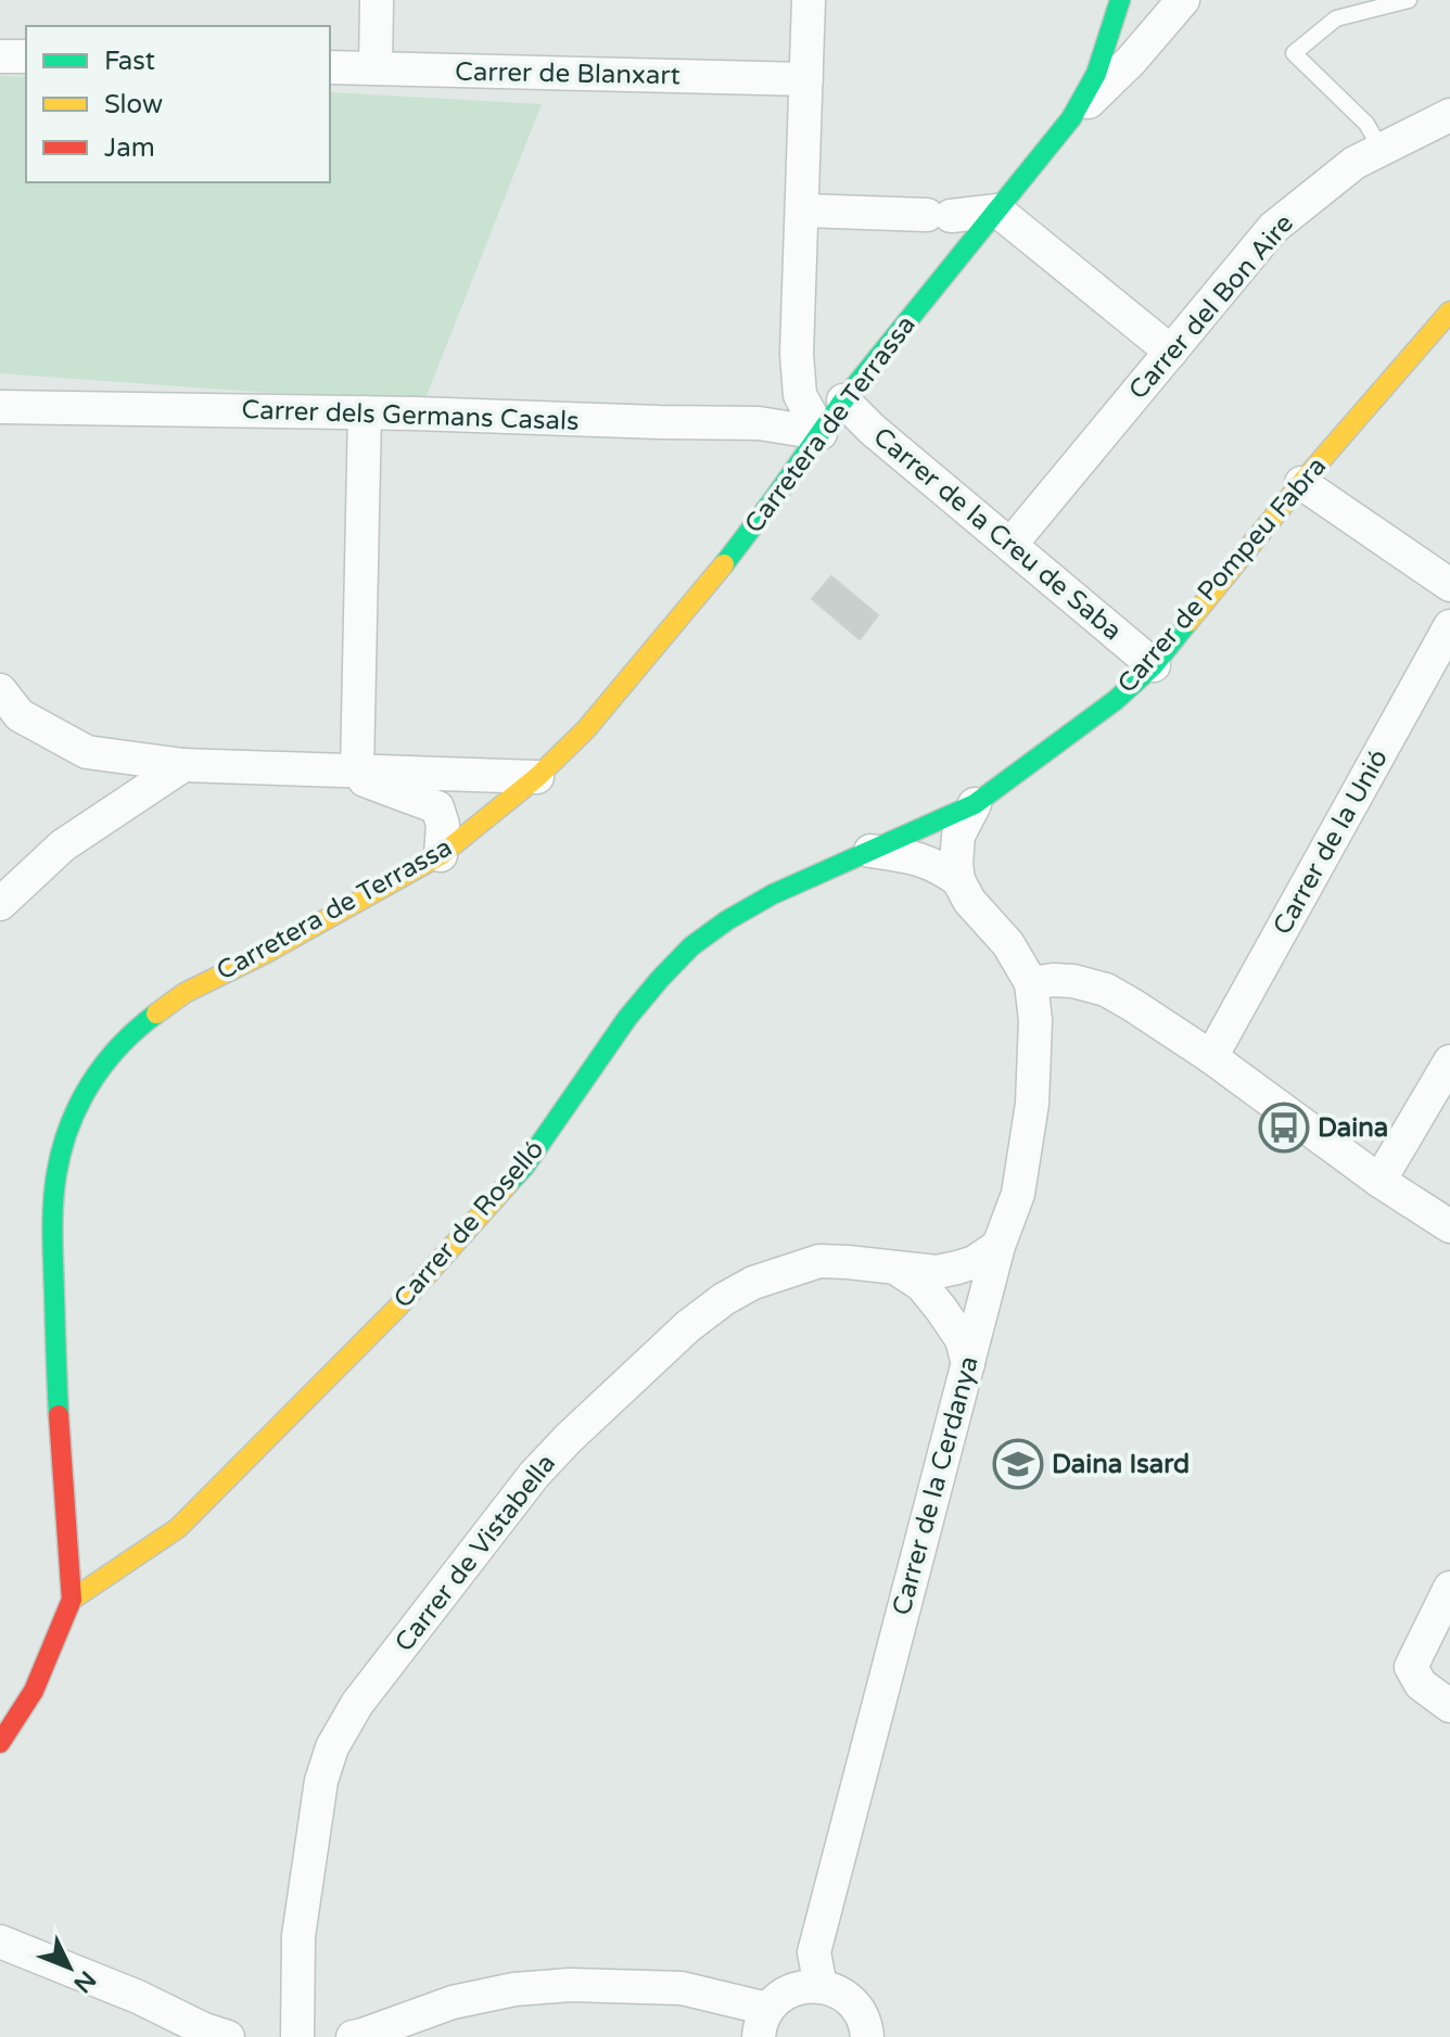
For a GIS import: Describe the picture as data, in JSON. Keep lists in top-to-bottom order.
{
  "streets": {
    "street": [
      "Carrer de Blanxart",
      "Carrer del Bon Aire",
      "Carrer dels Germans Casals",
      "Carretera de Terrassa",
      "Carrer de la Creu de Saba",
      "Carrer de Pompeu Fabra",
      "Carrer de la Unió",
      "Carrer de Roselló",
      "Carrer de la Cerdanya",
      "Carrer de Vistabella"
    ]
  },
  "crossings": [
    ["Carrer del Bon Aire", "Carrer de la Creu de Saba"],
    ["Carrer dels Germans Casals", "Carretera de Terrassa"],
    ["Carretera de Terrassa", "Carrer de la Creu de Saba"],
    ["Carretera de Terrassa", "Carrer de Roselló"],
    ["Carrer de la Creu de Saba", "Carrer de Pompeu Fabra"],
    ["Carrer de Pompeu Fabra", "Carrer de Roselló"],
    ["Carrer de la Cerdanya", "Carrer de Vistabella"]
  ],
  "places": {
    "bus stop": ["Daina"],
    "school or university": ["Daina Isard"]
  },
  "legend": ["Fast", "Slow", "Jam"],
  "north": "bottom right"
}
